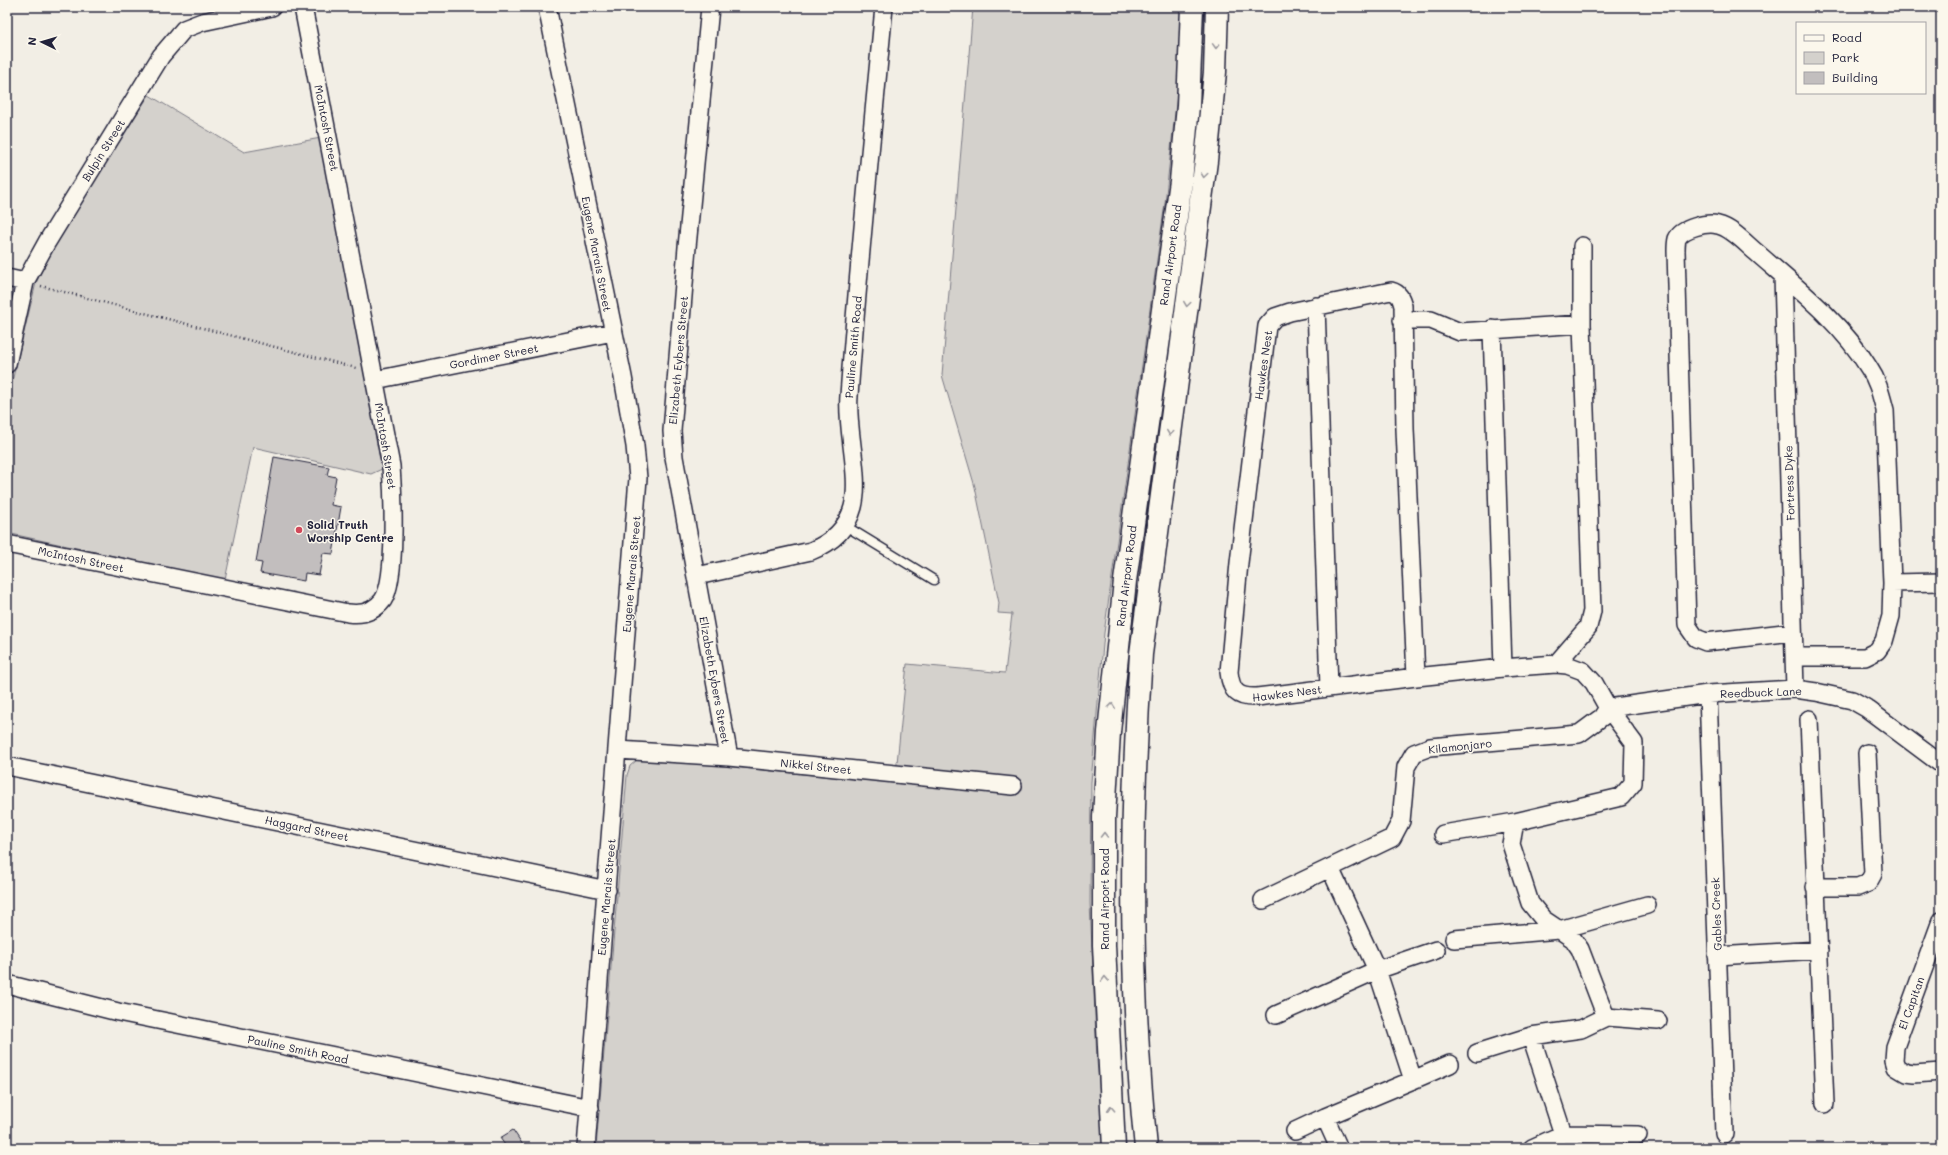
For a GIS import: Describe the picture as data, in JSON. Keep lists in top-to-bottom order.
{
  "streets": {
    "main road": ["Rand Airport Road"],
    "street": [
      "McIntosh Street",
      "Bulpin Street",
      "Eugene Marais Street",
      "Pauline Smith Road",
      "Gordimer Street",
      "Elizabeth Eybers Street",
      "Hawkes Nest",
      "Fortress Dyke",
      "Reedbuck Lane",
      "Kilamonjaro",
      "Nikkel Street",
      "Haggard Street",
      "Gables Creek",
      "El Capitan"
    ]
  },
  "crossings": [
    ["McIntosh Street", "Gordimer Street"],
    ["Eugene Marais Street", "Pauline Smith Road"],
    ["Eugene Marais Street", "Gordimer Street"],
    ["Eugene Marais Street", "Nikkel Street"],
    ["Eugene Marais Street", "Haggard Street"],
    ["Pauline Smith Road", "Elizabeth Eybers Street"],
    ["Elizabeth Eybers Street", "Nikkel Street"],
    ["Hawkes Nest", "Reedbuck Lane"],
    ["Hawkes Nest", "Kilamonjaro"],
    ["Fortress Dyke", "Reedbuck Lane"],
    ["Reedbuck Lane", "Kilamonjaro"],
    ["Reedbuck Lane", "Gables Creek"]
  ],
  "places": ["Solid Truth Worship Centre"],
  "legend": ["Road", "Park", "Building"],
  "north": "left"
}
